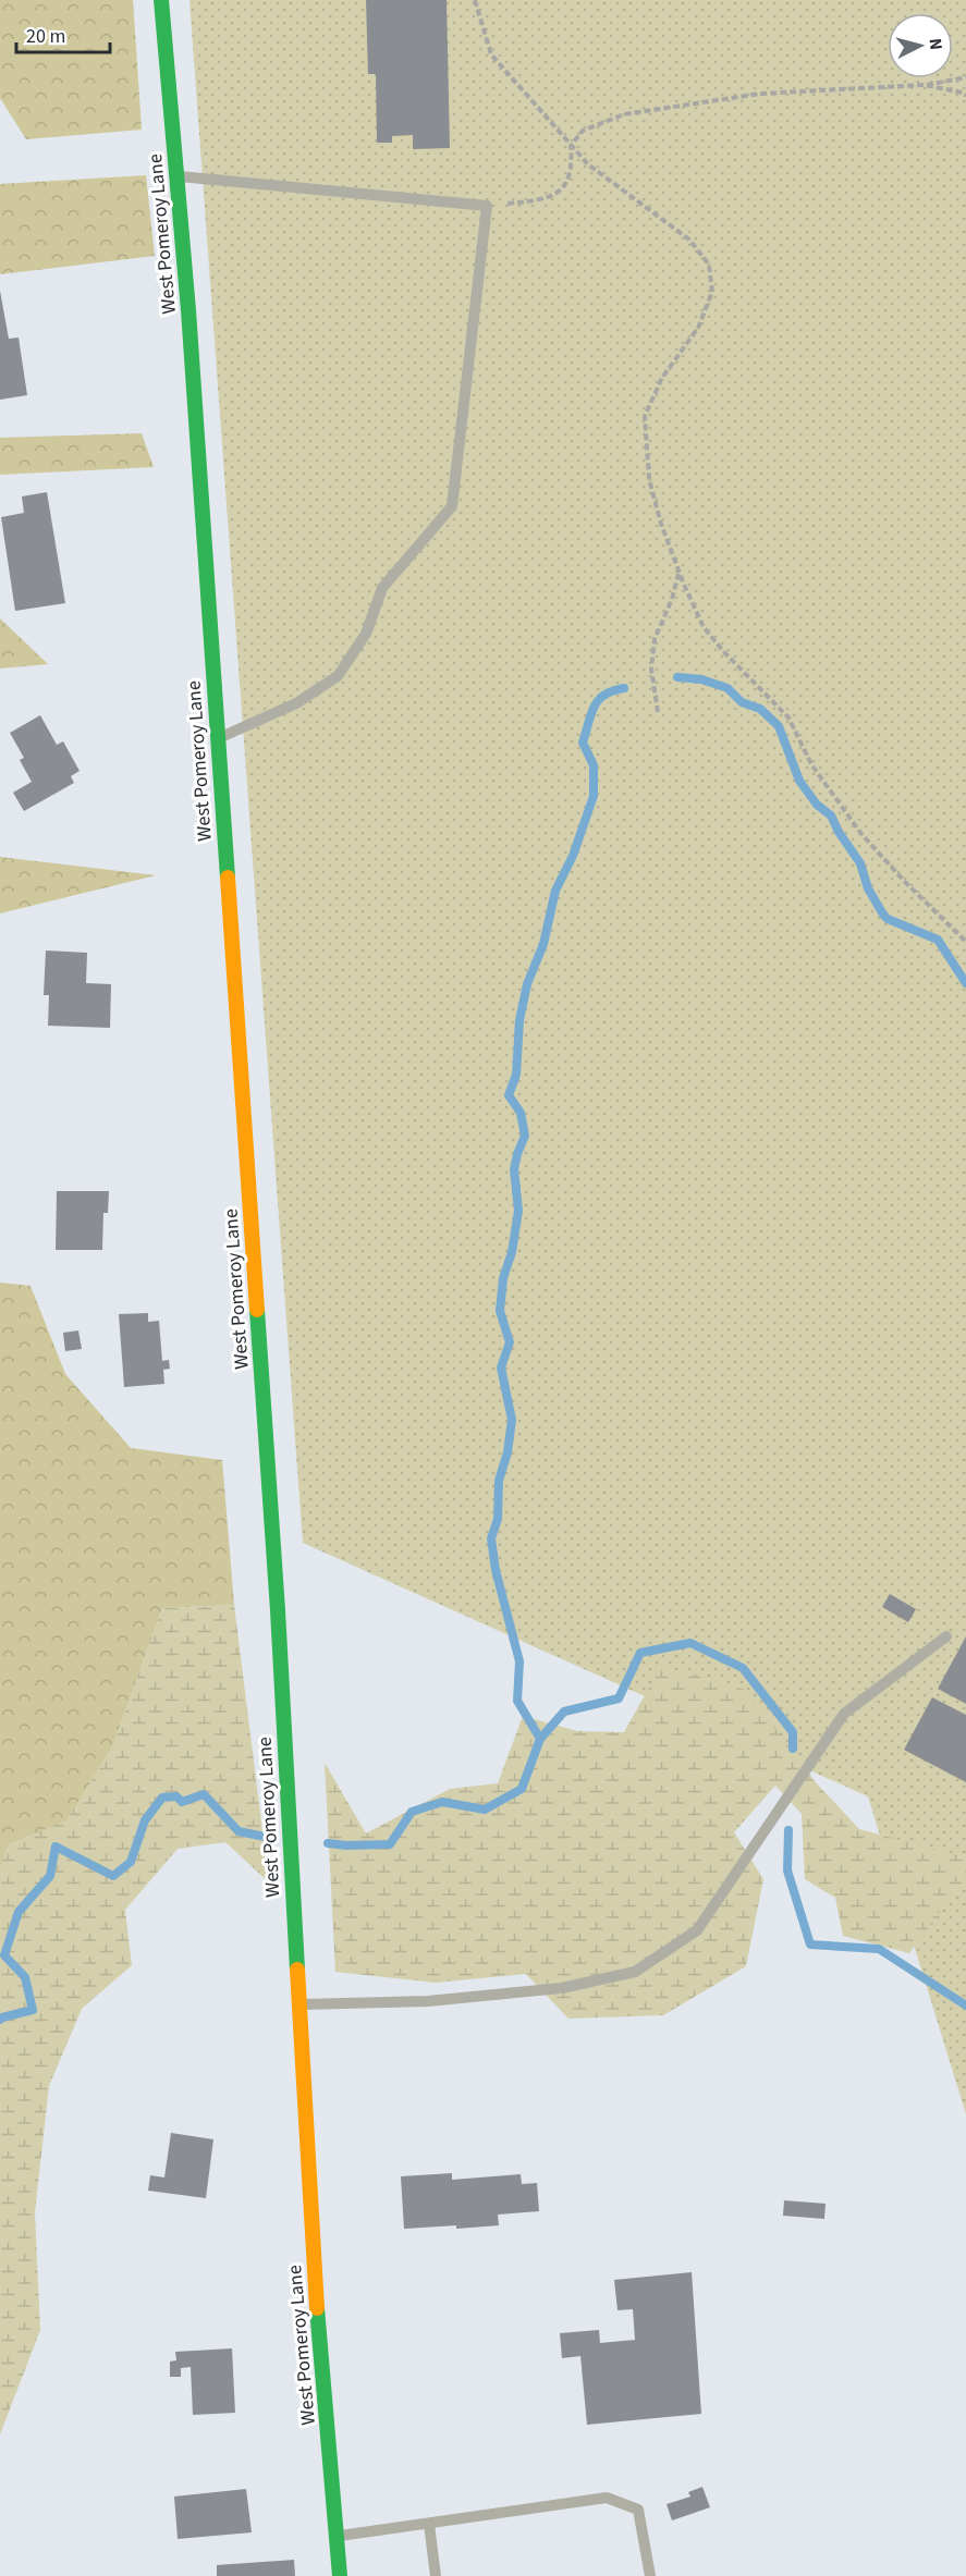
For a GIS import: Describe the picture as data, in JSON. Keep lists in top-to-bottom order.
{
  "streets": {
    "street": ["West Pomeroy Lane"]
  },
  "scale_bar": "20 m",
  "north": "right"
}
